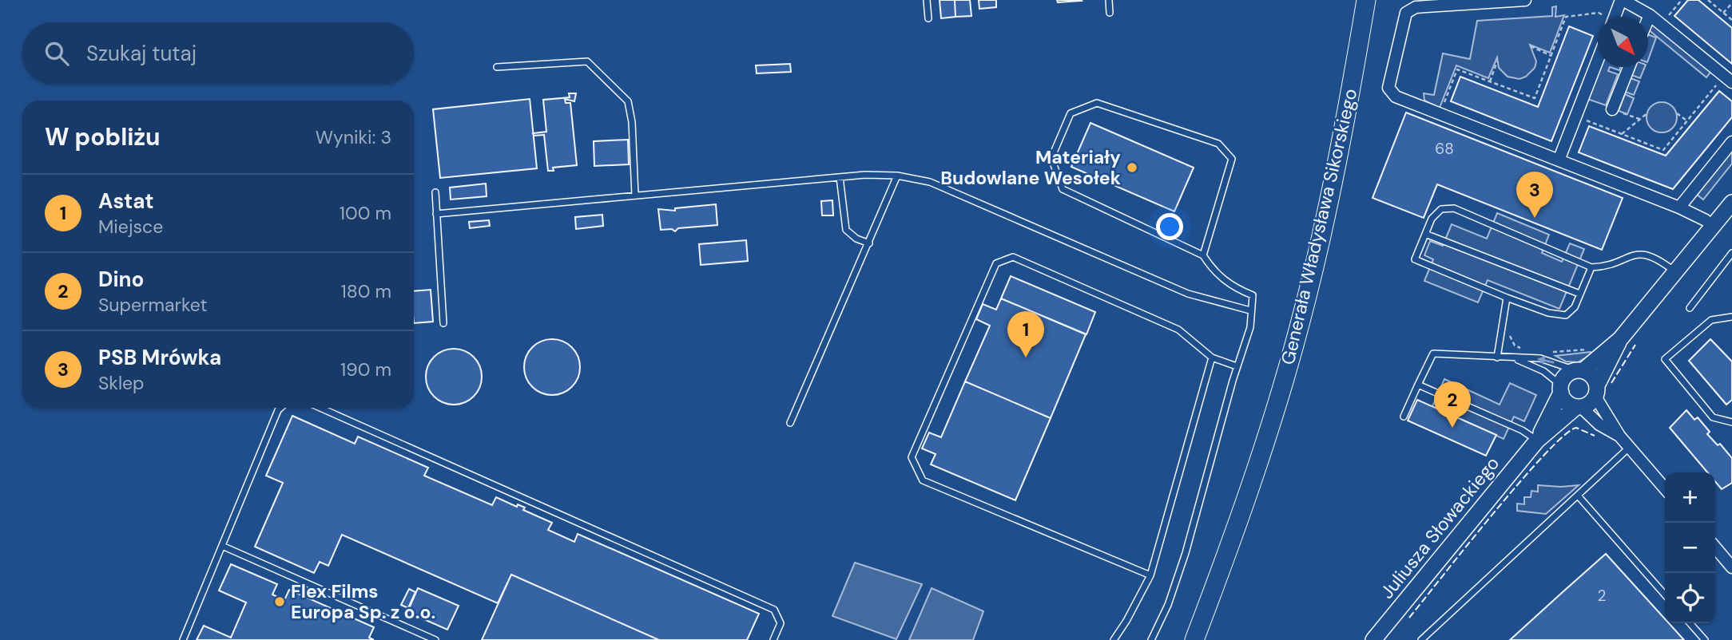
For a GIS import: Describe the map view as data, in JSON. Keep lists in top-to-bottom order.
{
  "streets": {
    "main road": ["Generała Władysława Sikorskiego"],
    "street": ["Juliusza Słowackiego"]
  },
  "places": ["Materiały Budowlane Wesołek", "Flex Films Europa Sp. z o.o."],
  "house_numbers": ["68", "2"],
  "north": "bottom right",
  "page": {
    "search": "Szukaj tutaj",
    "heading": ["W pobliżu", "Wyniki: 3"],
    "pins": ["3", "1", "2"],
    "list": [
      {
        "mark": "1",
        "name": "Astat",
        "note": "Miejsce",
        "value": "100 m"
      },
      {
        "mark": "2",
        "name": "Dino",
        "note": "Supermarket",
        "value": "180 m"
      },
      {
        "mark": "3",
        "name": "PSB Mrówka",
        "note": "Sklep",
        "value": "190 m"
      }
    ],
    "map_buttons": ["+", "−"]
  }
}
